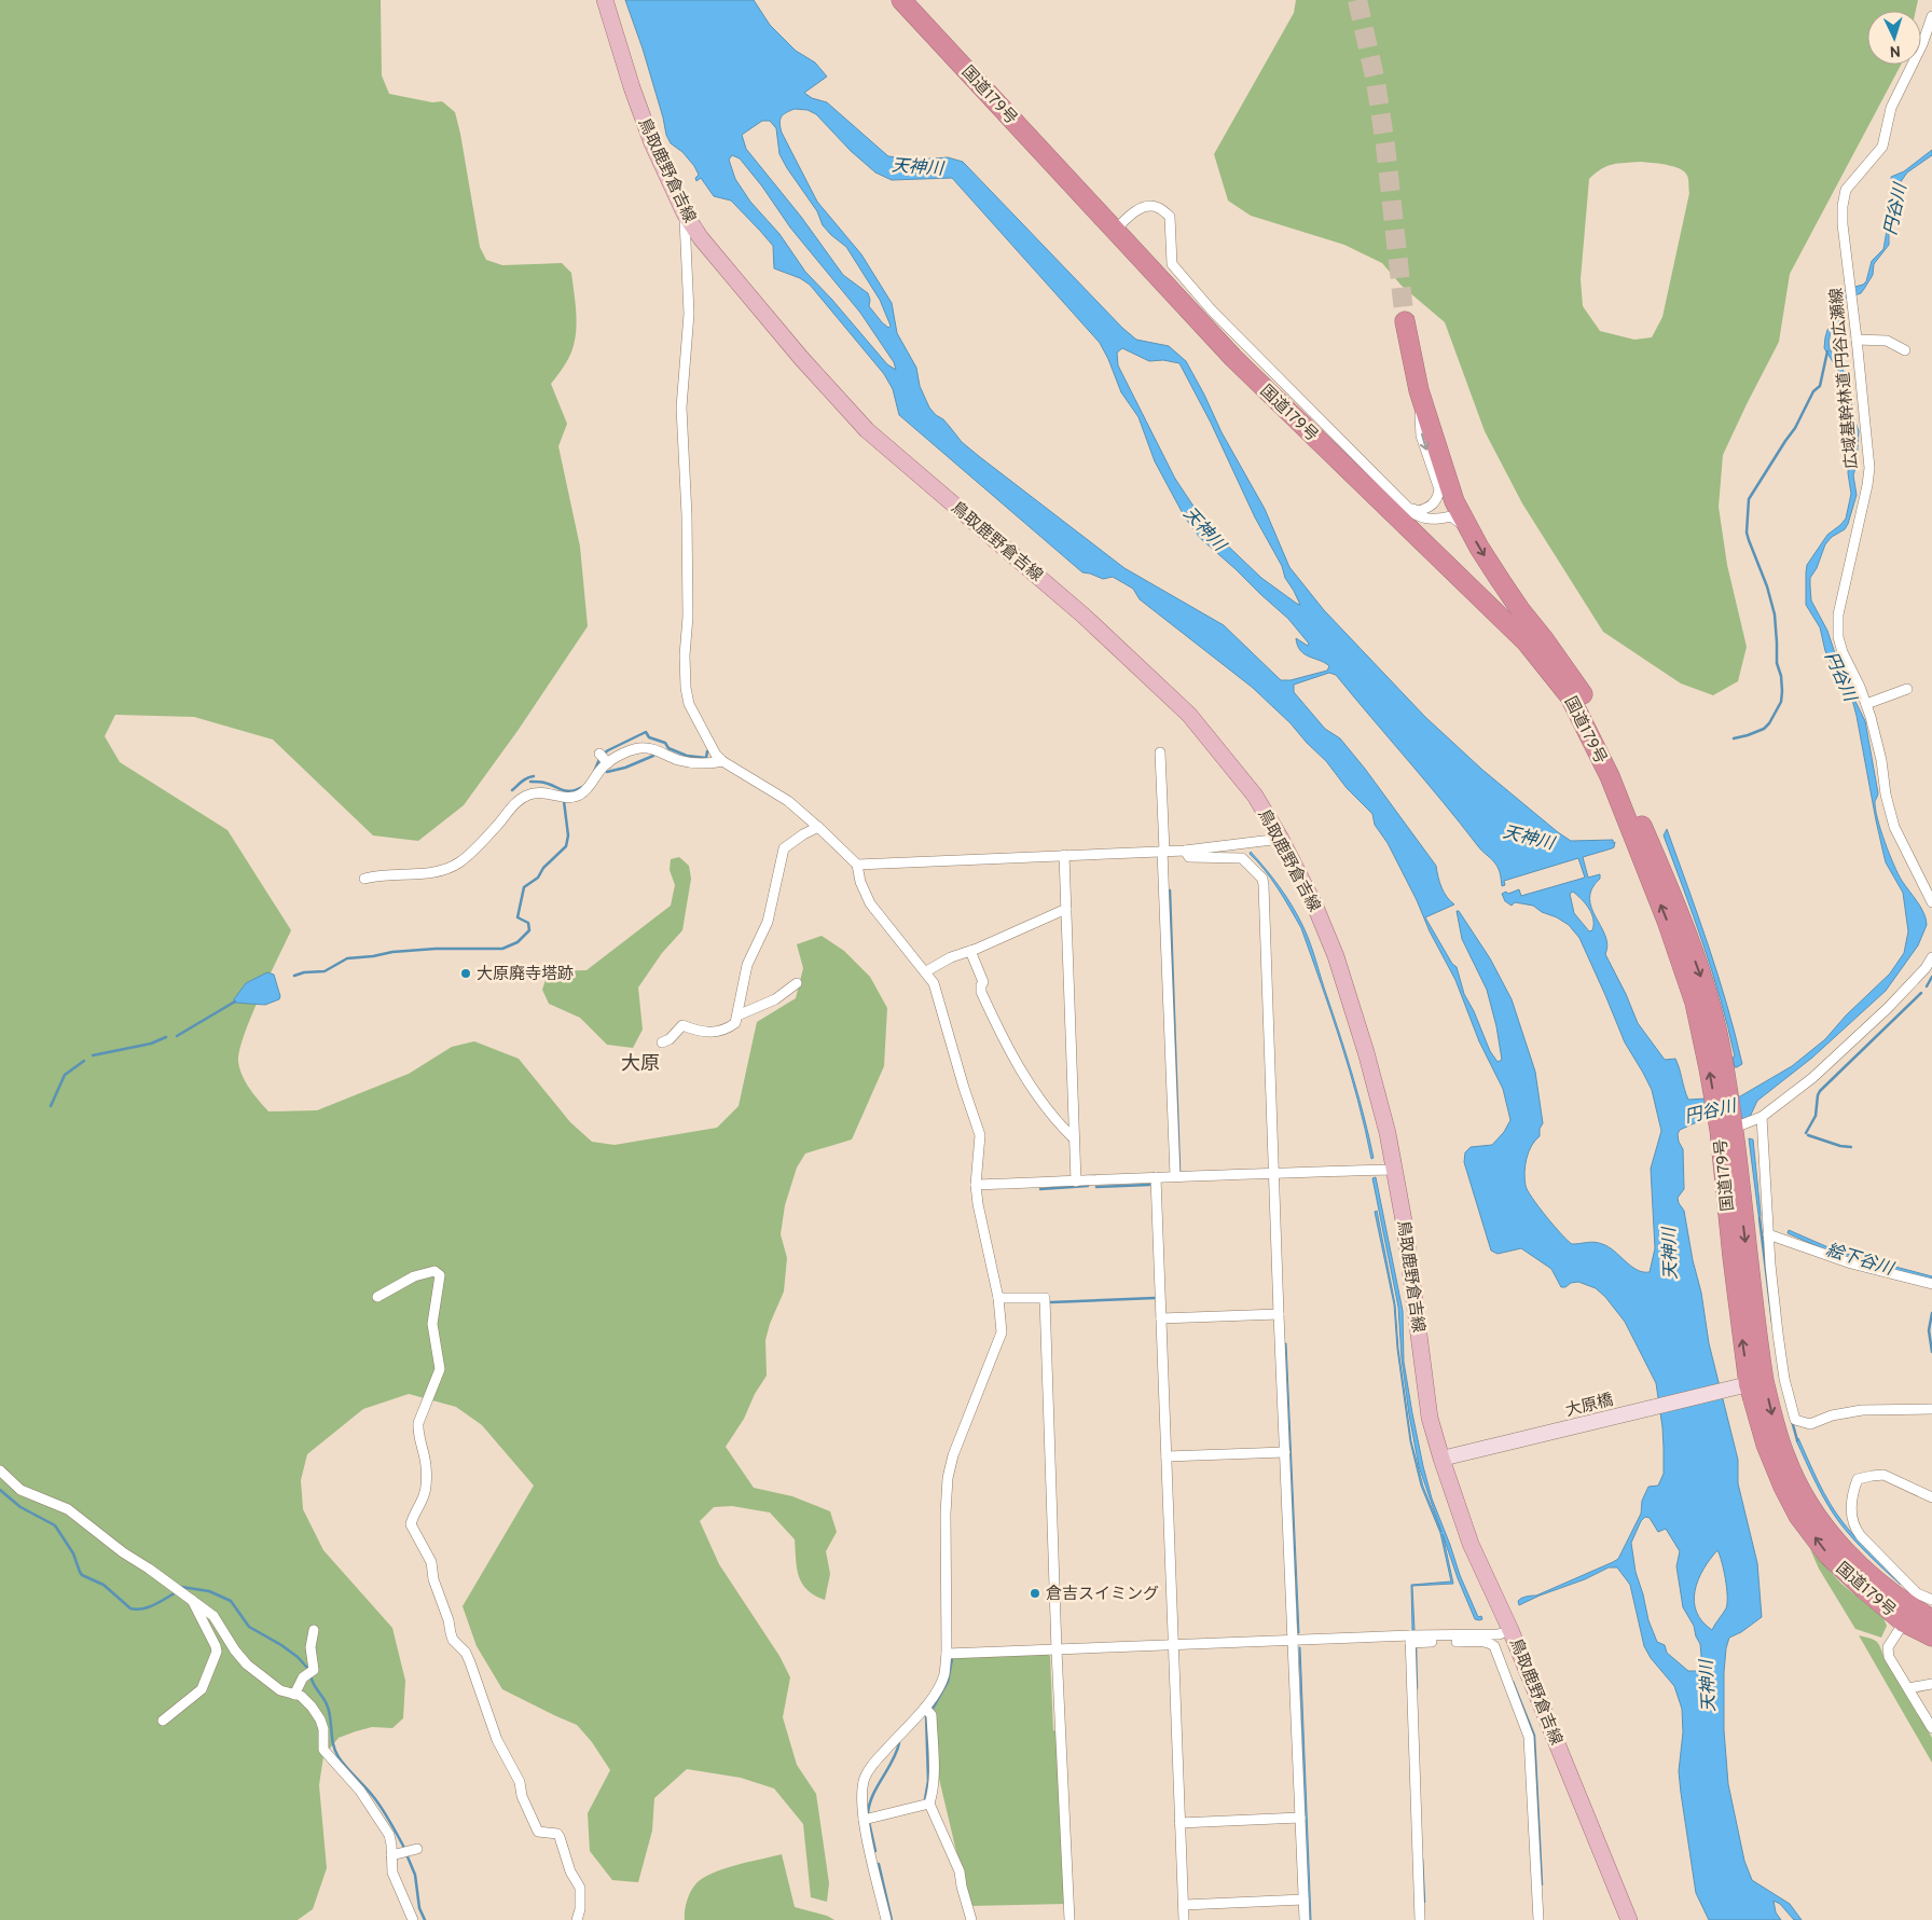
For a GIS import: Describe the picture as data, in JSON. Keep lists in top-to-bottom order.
{
  "streets": {
    "highway": ["国道179号"],
    "main road": ["鳥取鹿野倉吉線"],
    "street": ["広域基幹林道 円谷広瀬線", "大原橋"]
  },
  "crossings": [
    ["国道179号", "大原橋"],
    ["鳥取鹿野倉吉線", "大原橋"]
  ],
  "districts": ["大原"],
  "water": ["天神川", "円谷川", "絵下谷川"],
  "places": ["大原廃寺塔跡", "倉吉スイミング"],
  "north": "bottom"
}
